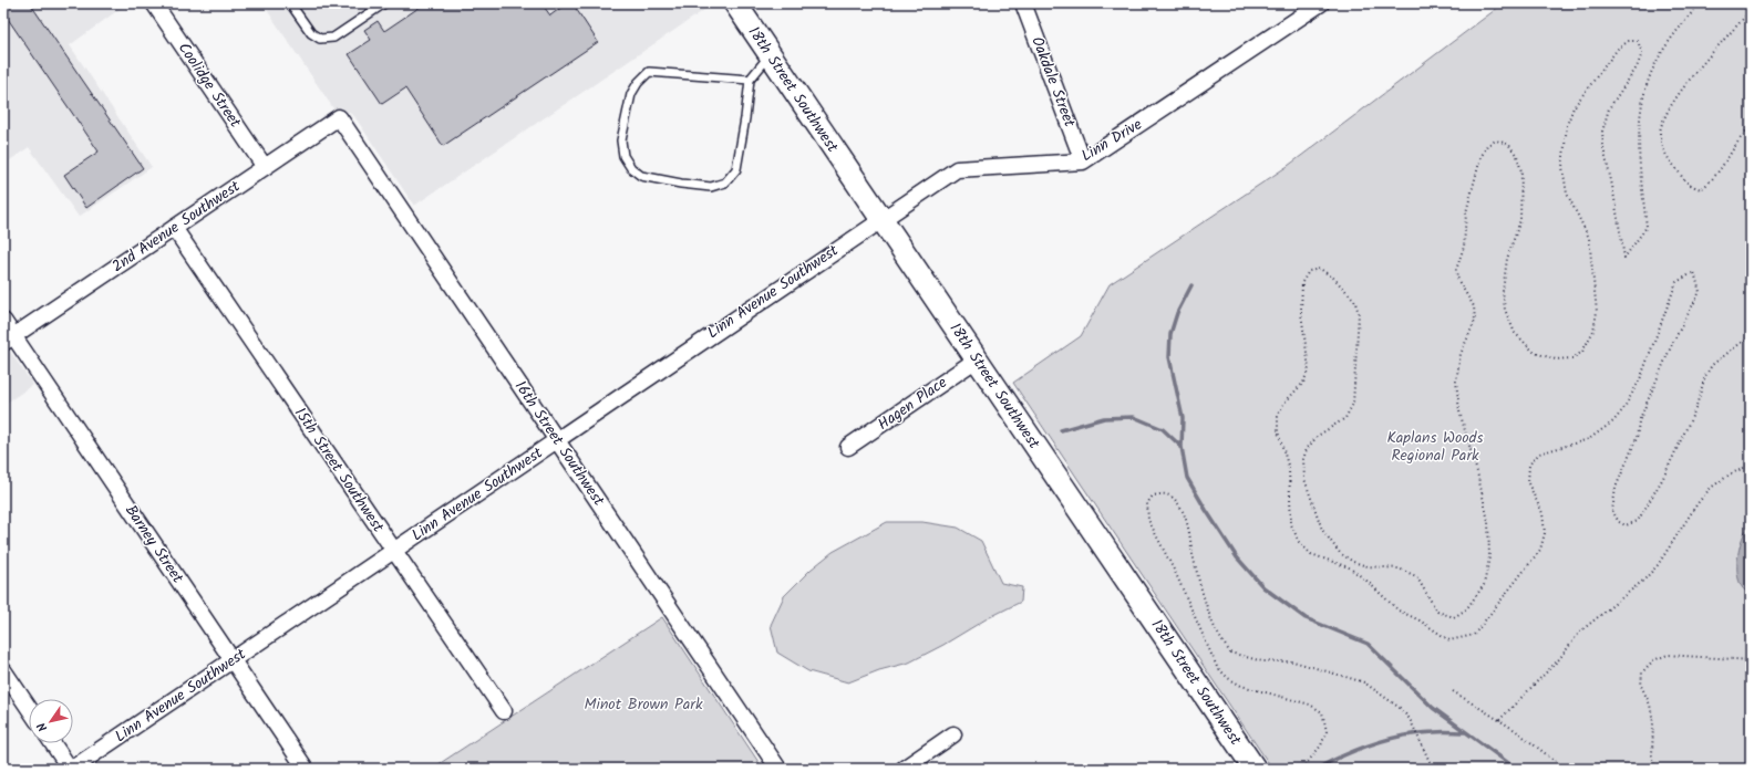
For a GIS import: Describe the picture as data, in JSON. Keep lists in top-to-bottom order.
{
  "streets": {
    "street": [
      "Oakdale Street",
      "Coolidge Street",
      "18th Street Southwest",
      "Linn Drive",
      "2nd Avenue Southwest",
      "Linn Avenue Southwest",
      "Hagen Place",
      "16th Street Southwest",
      "15th Street Southwest",
      "Barney Street"
    ]
  },
  "crossings": [
    ["Oakdale Street", "Linn Drive"],
    ["Coolidge Street", "2nd Avenue Southwest"],
    ["18th Street Southwest", "Linn Drive"],
    ["18th Street Southwest", "Linn Avenue Southwest"],
    ["18th Street Southwest", "Hagen Place"],
    ["Linn Drive", "Linn Avenue Southwest"],
    ["2nd Avenue Southwest", "16th Street Southwest"],
    ["2nd Avenue Southwest", "15th Street Southwest"],
    ["2nd Avenue Southwest", "Barney Street"],
    ["Linn Avenue Southwest", "16th Street Southwest"],
    ["Linn Avenue Southwest", "15th Street Southwest"],
    ["Linn Avenue Southwest", "Barney Street"]
  ],
  "parks": ["Kaplans Woods Regional Park", "Minot Brown Park"],
  "north": "bottom left"
}
